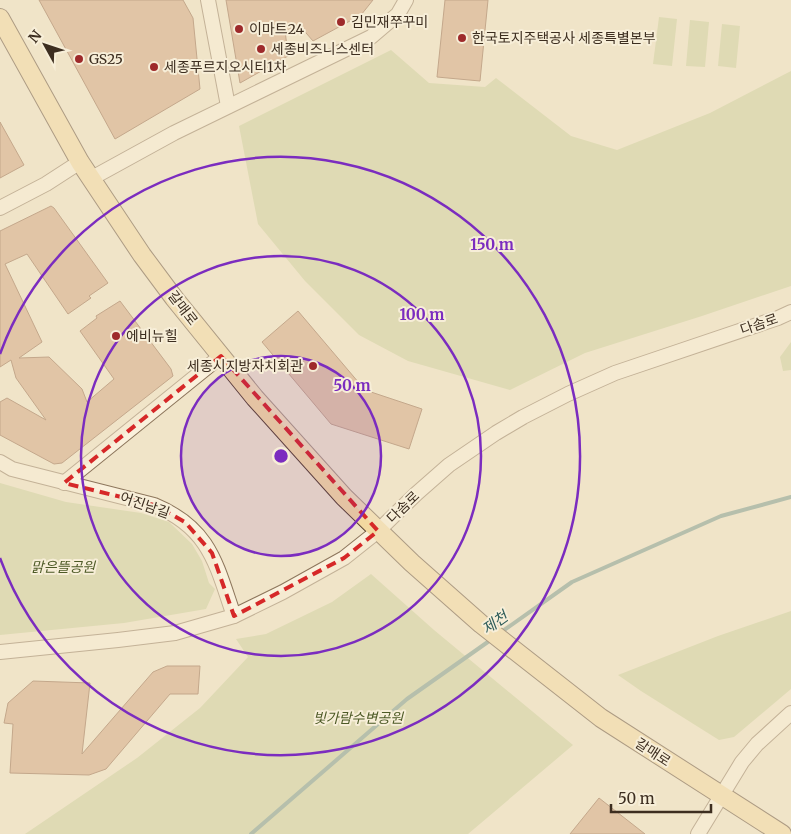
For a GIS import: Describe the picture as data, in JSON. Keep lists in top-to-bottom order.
{
  "streets": {
    "main road": ["갈매로"],
    "street": ["다솜로", "어진남길"]
  },
  "crossings": [
    ["갈매로", "다솜로"],
    ["다솜로", "어진남길"]
  ],
  "water": ["제천"],
  "parks": ["맑은뜰공원", "빛가람수변공원"],
  "places": [
    "김민재쭈꾸미",
    "이마트24",
    "한국토지주택공사 세종특별본부",
    "세종비즈니스센터",
    "GS25",
    "세종푸르지오시티1차",
    "에비뉴힐",
    "세종시지방자치회관"
  ],
  "scale_bar": "50 m",
  "north": "top left",
  "rings": ["150 m", "100 m", "50 m"]
}
